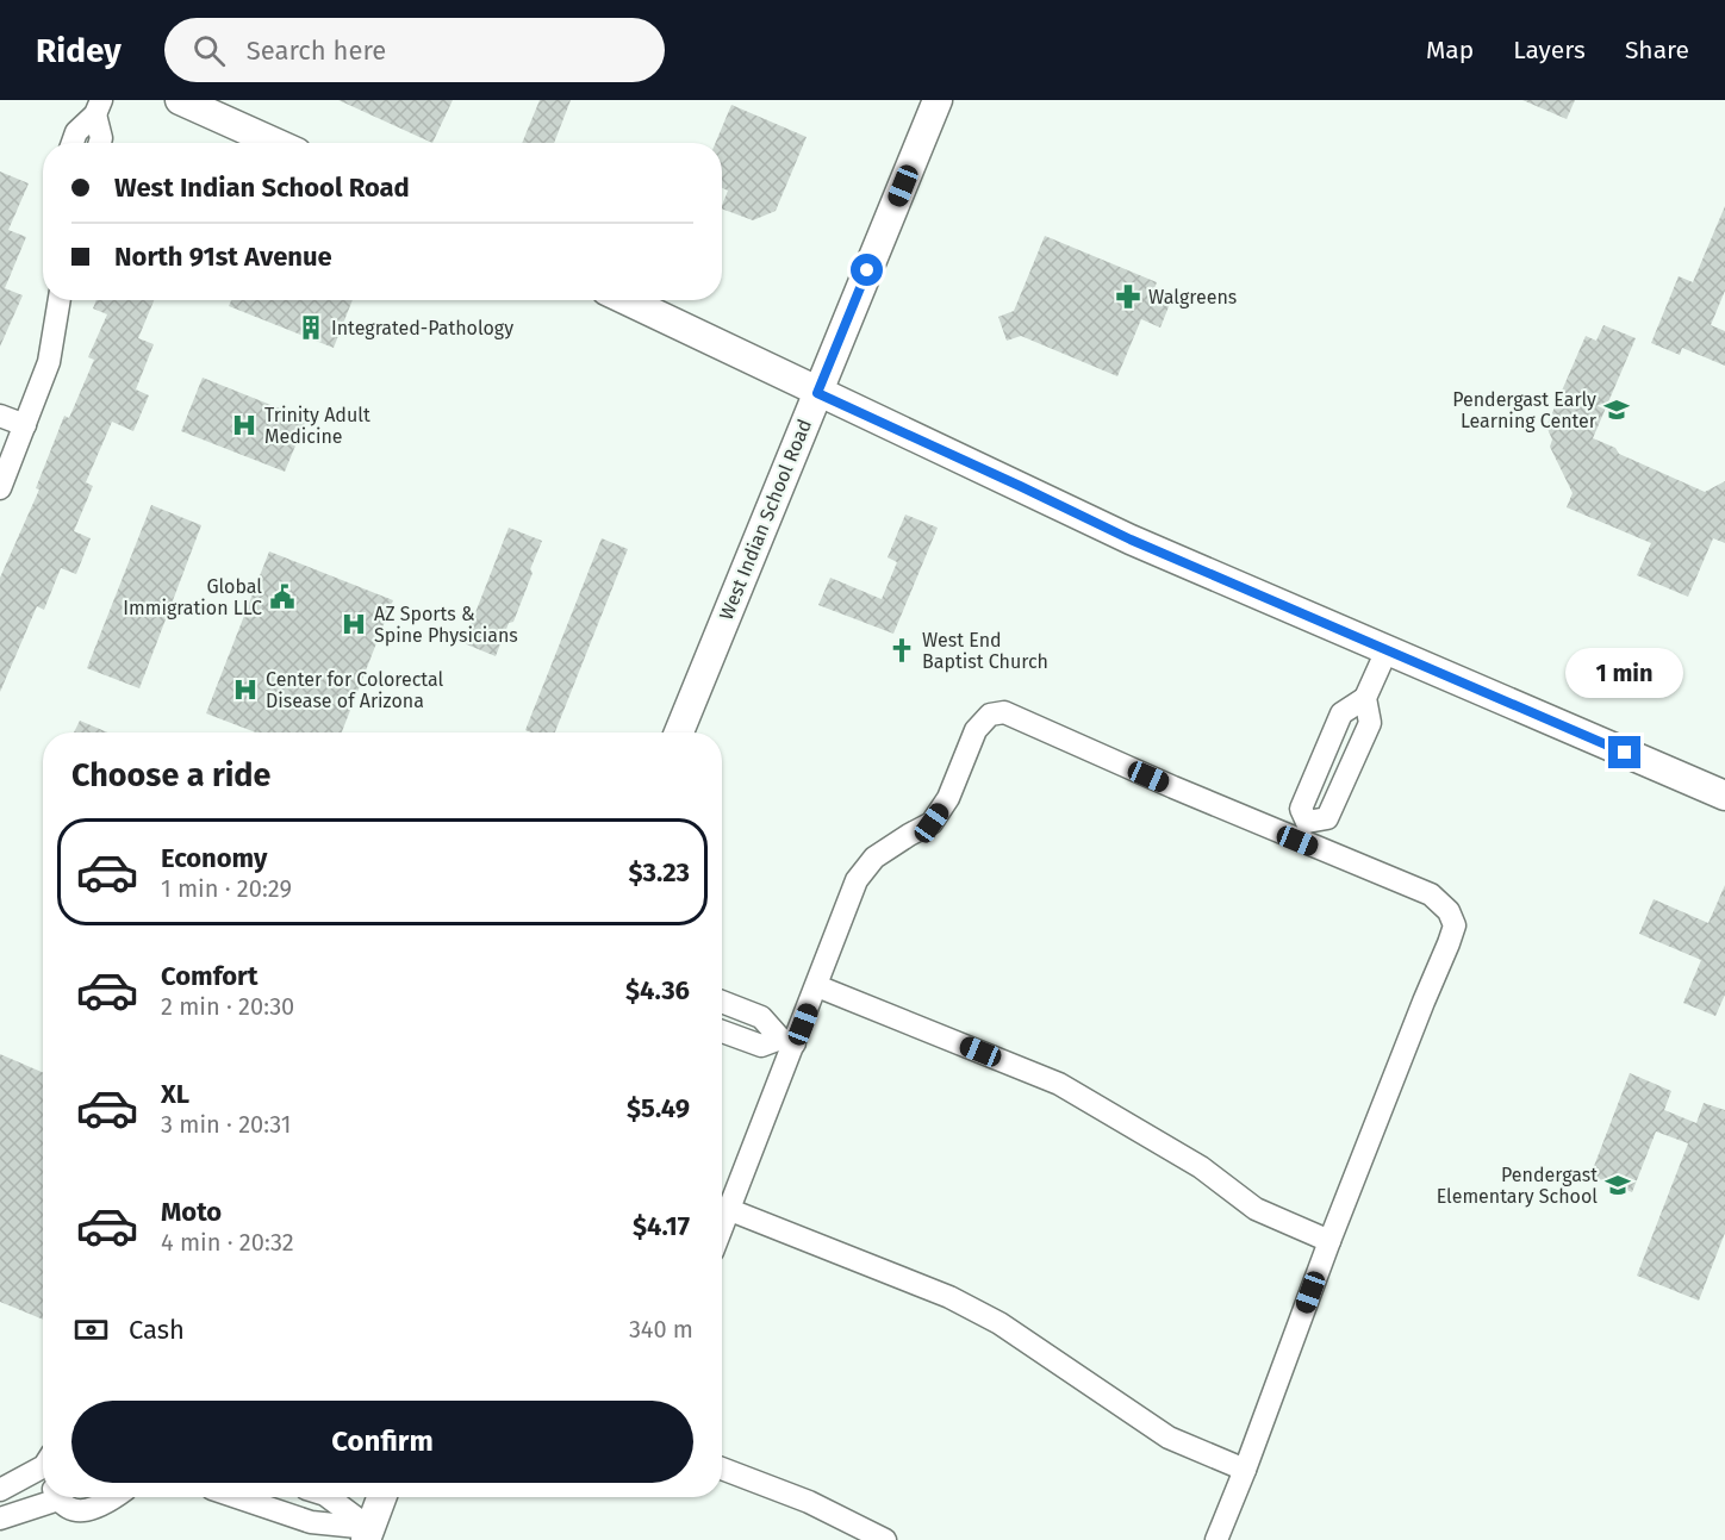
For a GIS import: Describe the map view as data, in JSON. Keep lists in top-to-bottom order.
{
  "streets": {
    "main road": ["West Indian School Road"]
  },
  "places": {
    "pharmacy": ["Walgreens"],
    "building": ["Integrated-Pathology"],
    "school or university": ["Pendergast Early Learning Center", "Pendergast Elementary School"],
    "hospital": ["Trinity Adult Medicine", "AZ Sports & Spine Physicians", "Center for Colorectal Disease of Arizona"],
    "public building": ["Global Immigration LLC"],
    "church": ["West End Baptist Church"]
  },
  "page": {
    "header": "Ridey",
    "search": "Search here",
    "nav": ["Map", "Layers", "Share"],
    "banner": ["West Indian School Road", "North 91st Avenue"],
    "bubble": "1 min",
    "heading": "Choose a ride",
    "list": [
      {
        "name": "Economy",
        "note": "1 min · 20:29",
        "value": "$3.23"
      },
      {
        "name": "Comfort",
        "note": "2 min · 20:30",
        "value": "$4.36"
      },
      {
        "name": "XL",
        "note": "3 min · 20:31",
        "value": "$5.49"
      },
      {
        "name": "Moto",
        "note": "4 min · 20:32",
        "value": "$4.17"
      }
    ],
    "pay": ["Cash", "340 m"],
    "buttons": "Confirm"
  }
}
